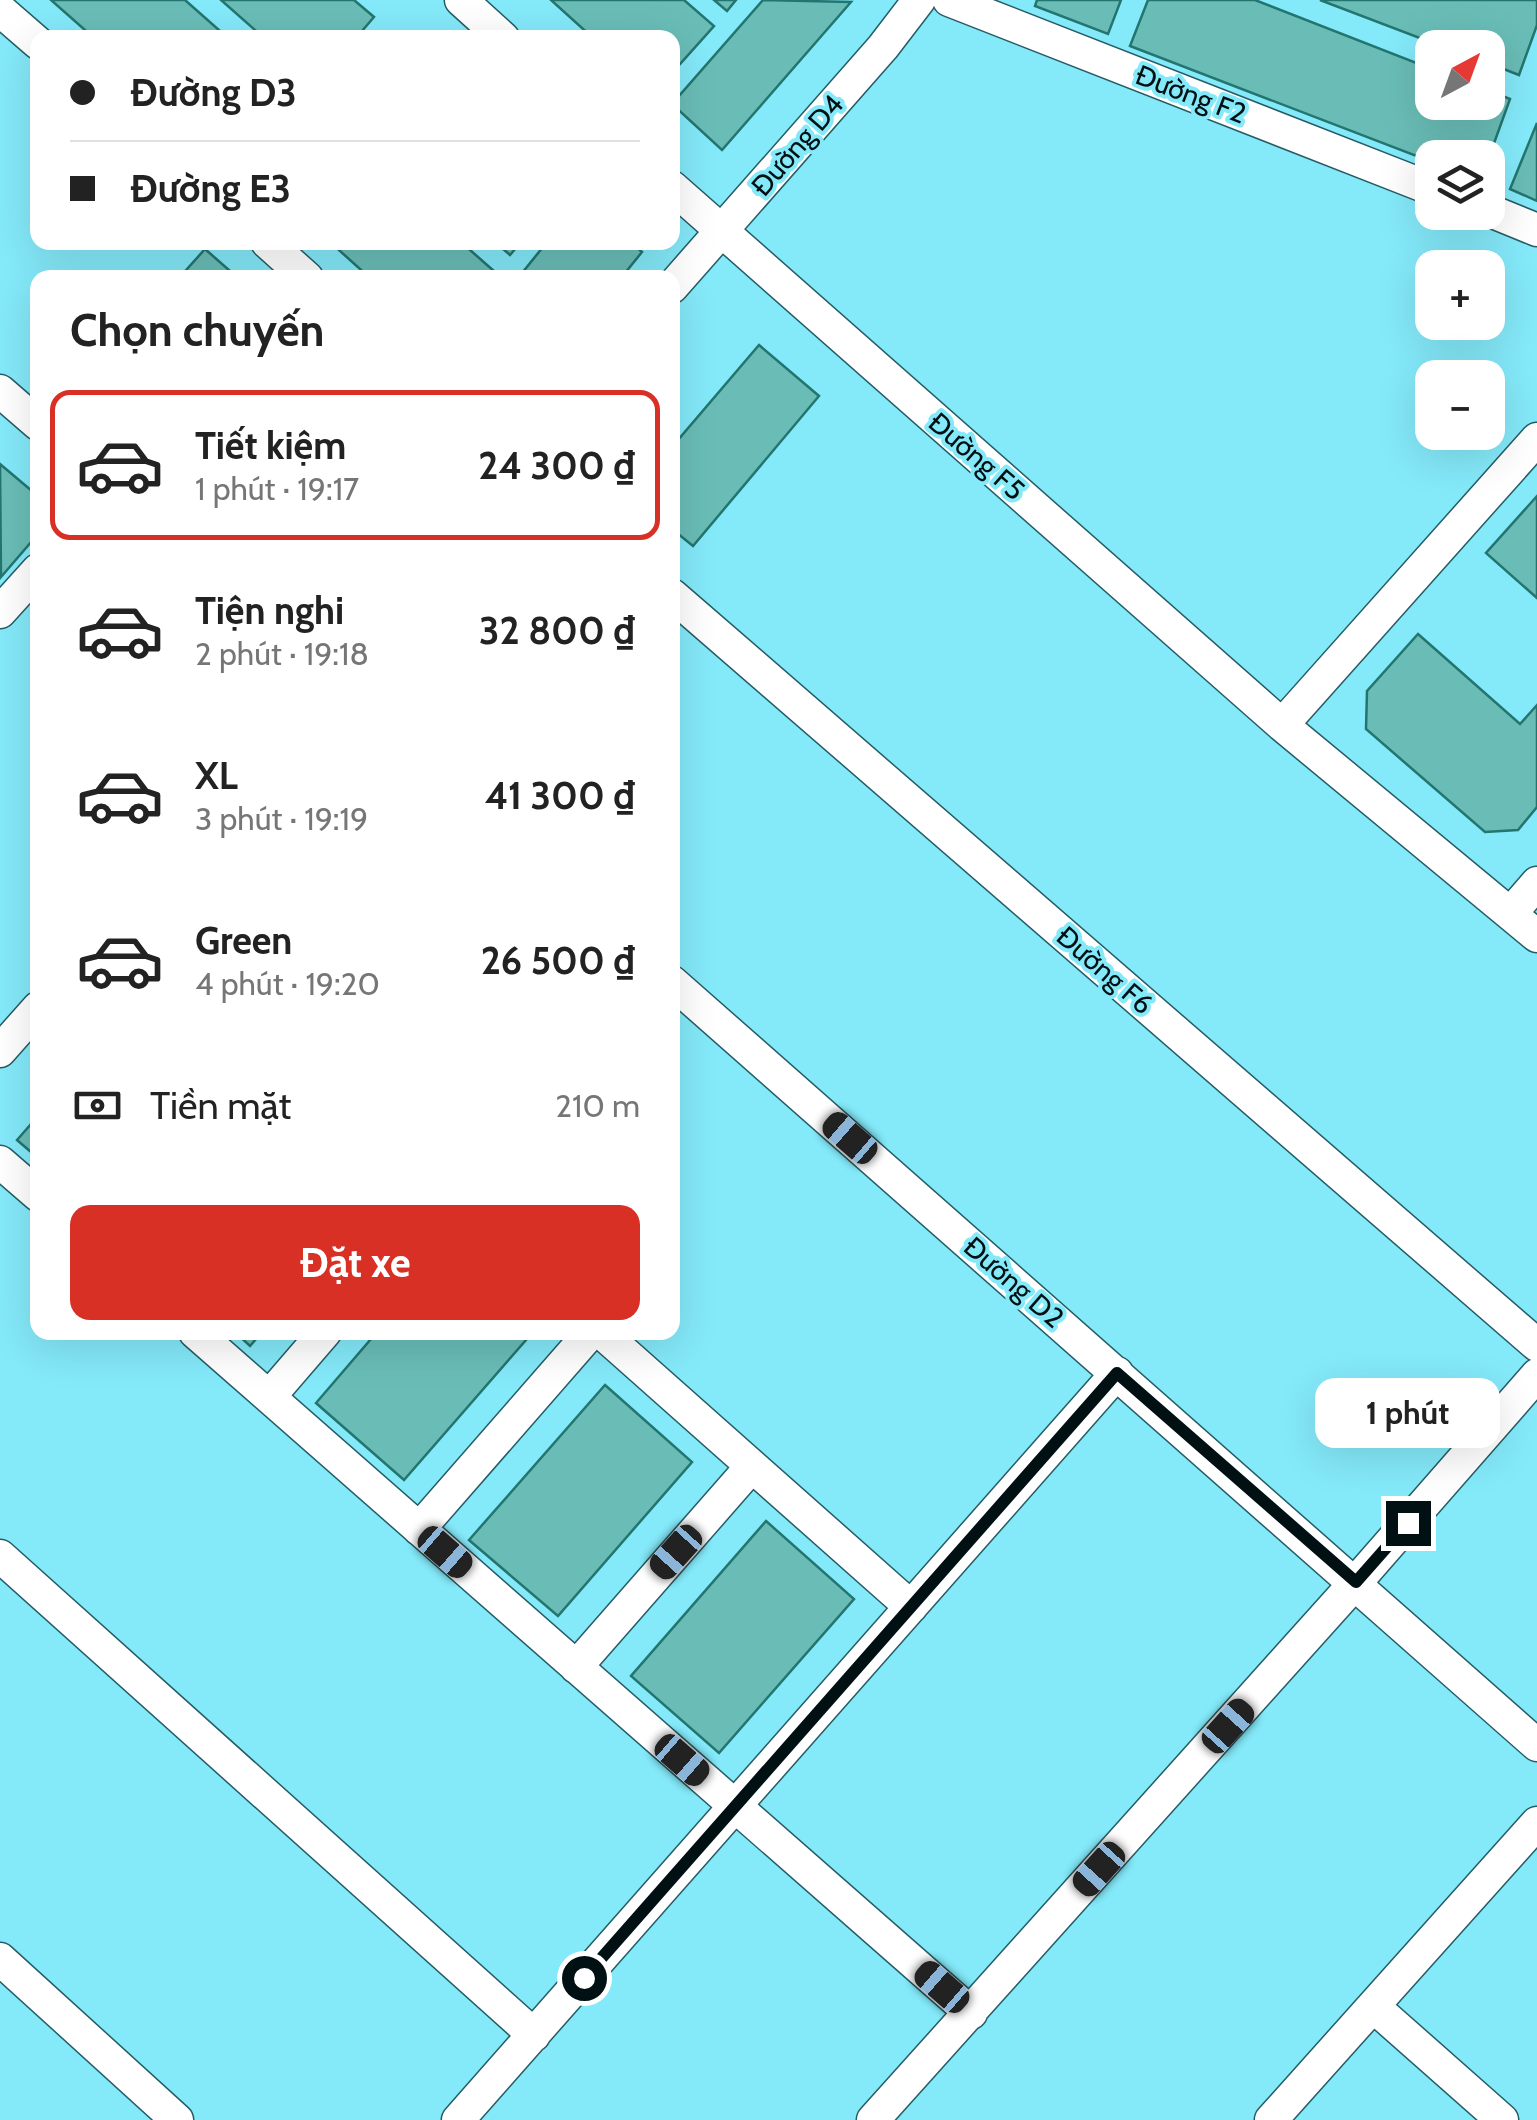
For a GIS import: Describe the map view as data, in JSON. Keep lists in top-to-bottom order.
{
  "streets": {
    "street": [
      "Đường F2",
      "Đường D4",
      "Đường F5",
      "Đường F6",
      "Đường D2"
    ]
  },
  "crossings": [
    ["Đường D4", "Đường F5"]
  ],
  "north": "top right",
  "page": {
    "map_buttons": ["+", "−"],
    "banner": ["Đường D3", "Đường E3"],
    "heading": "Chọn chuyến",
    "list": [
      {
        "name": "Tiết kiệm",
        "note": "1 phút · 19:17",
        "value": "24 300 ₫"
      },
      {
        "name": "Tiện nghi",
        "note": "2 phút · 19:18",
        "value": "32 800 ₫"
      },
      {
        "name": "XL",
        "note": "3 phút · 19:19",
        "value": "41 300 ₫"
      },
      {
        "name": "Green",
        "note": "4 phút · 19:20",
        "value": "26 500 ₫"
      }
    ],
    "pay": ["Tiền mặt", "210 m"],
    "buttons": "Đặt xe",
    "bubble": "1 phút"
  }
}
